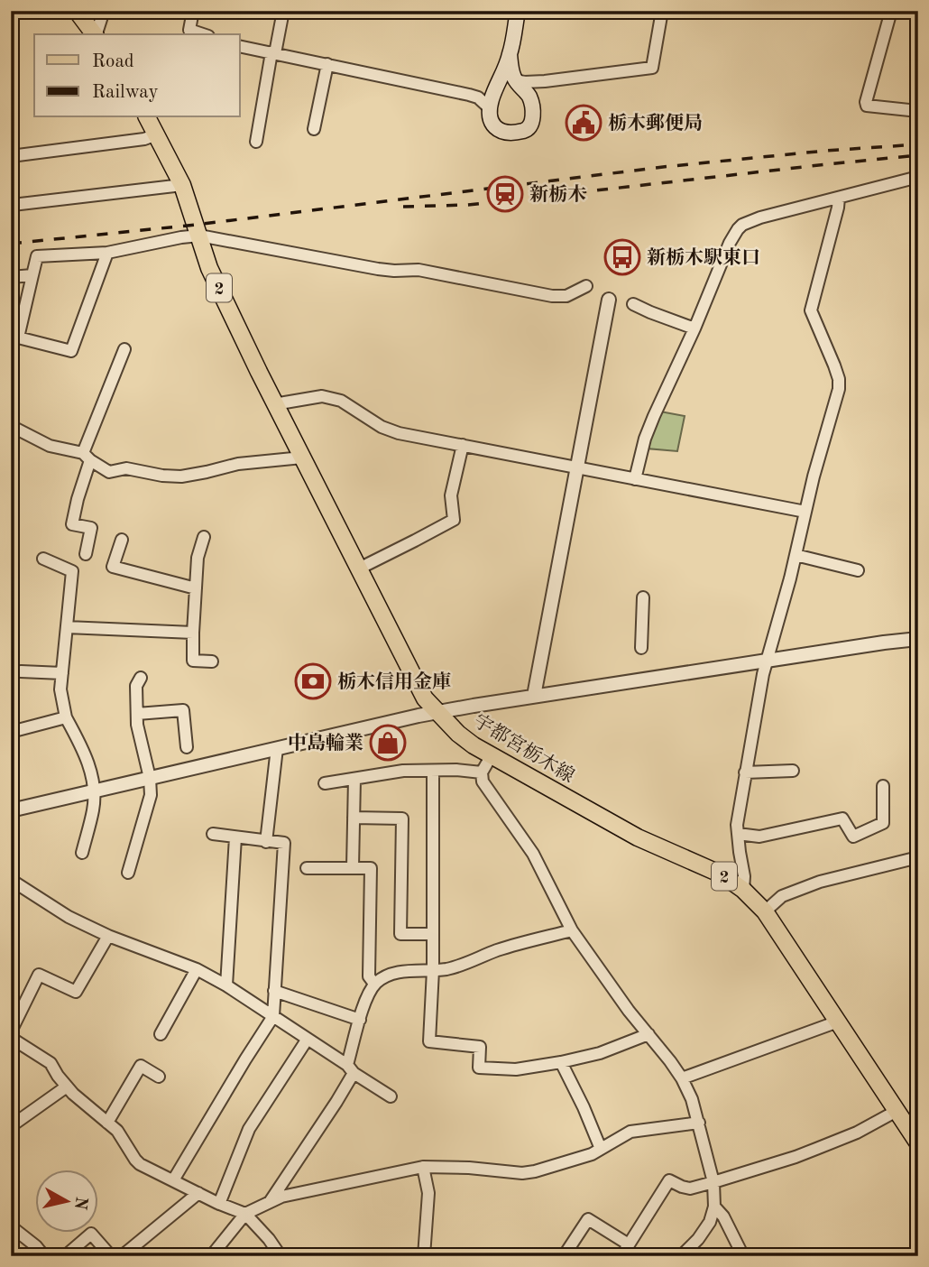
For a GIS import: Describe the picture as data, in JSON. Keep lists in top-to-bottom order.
{
  "streets": {
    "main road": ["2", "宇都宮栃木線"]
  },
  "places": {
    "public building": ["栃木郵便局"],
    "station": ["新栃木"],
    "bus stop": ["新栃木駅東口"],
    "bank": ["栃木信用金庫"],
    "shop": ["中島輪業"]
  },
  "legend": ["Road", "Railway"],
  "north": "right"
}
